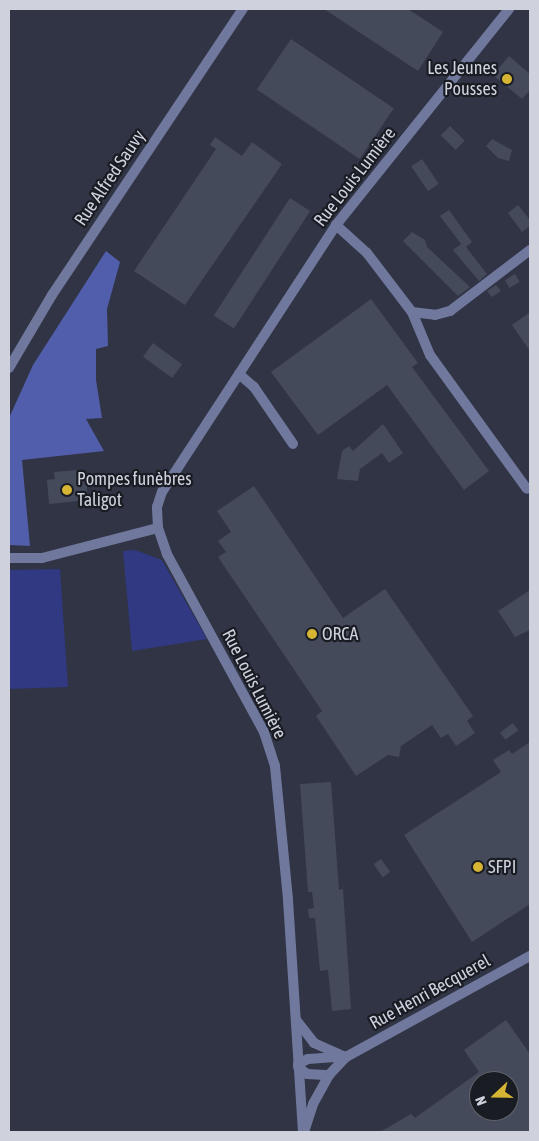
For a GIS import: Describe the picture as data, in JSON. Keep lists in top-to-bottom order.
{
  "streets": {
    "street": ["Rue Louis Lumière", "Rue Alfred Sauvy", "Rue Henri Becquerel"]
  },
  "crossings": [
    ["Rue Louis Lumière", "Rue Henri Becquerel"]
  ],
  "places": [
    "Les Jeunes Pousses",
    "Pompes funèbres Taligot",
    "ORCA",
    "SFPI"
  ],
  "north": "left"
}
